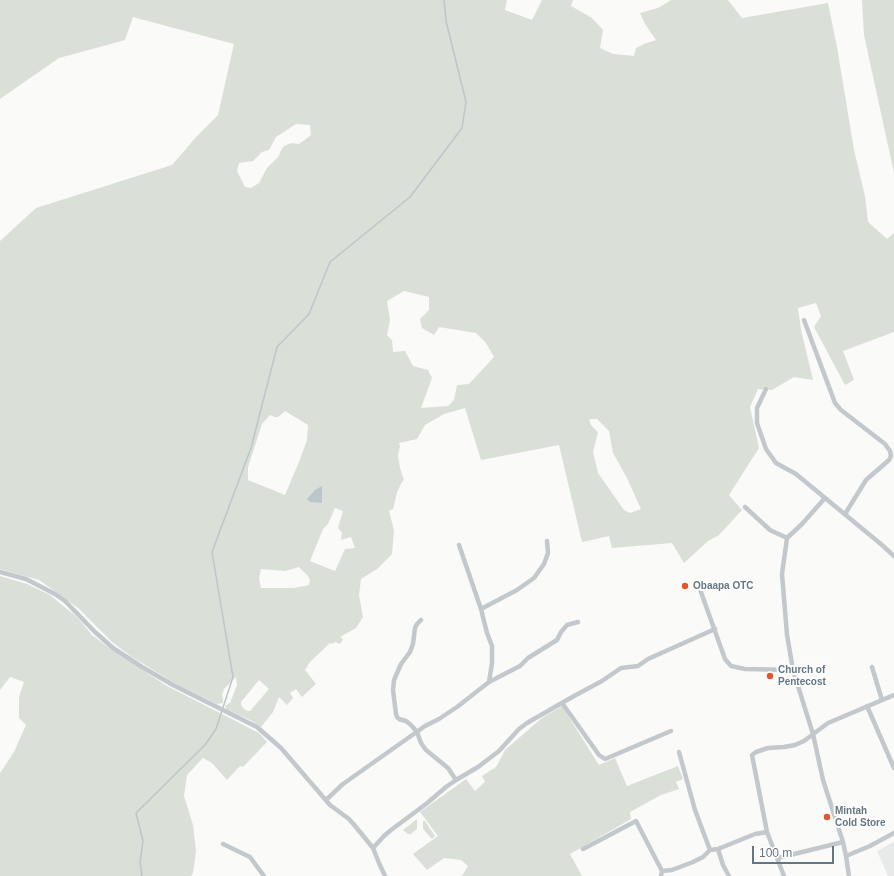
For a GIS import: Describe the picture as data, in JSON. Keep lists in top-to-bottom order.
{
  "places": ["Obaapa OTC", "Church of Pentecost", "Mintah Cold Store"],
  "scale_bar": "100 m"
}
